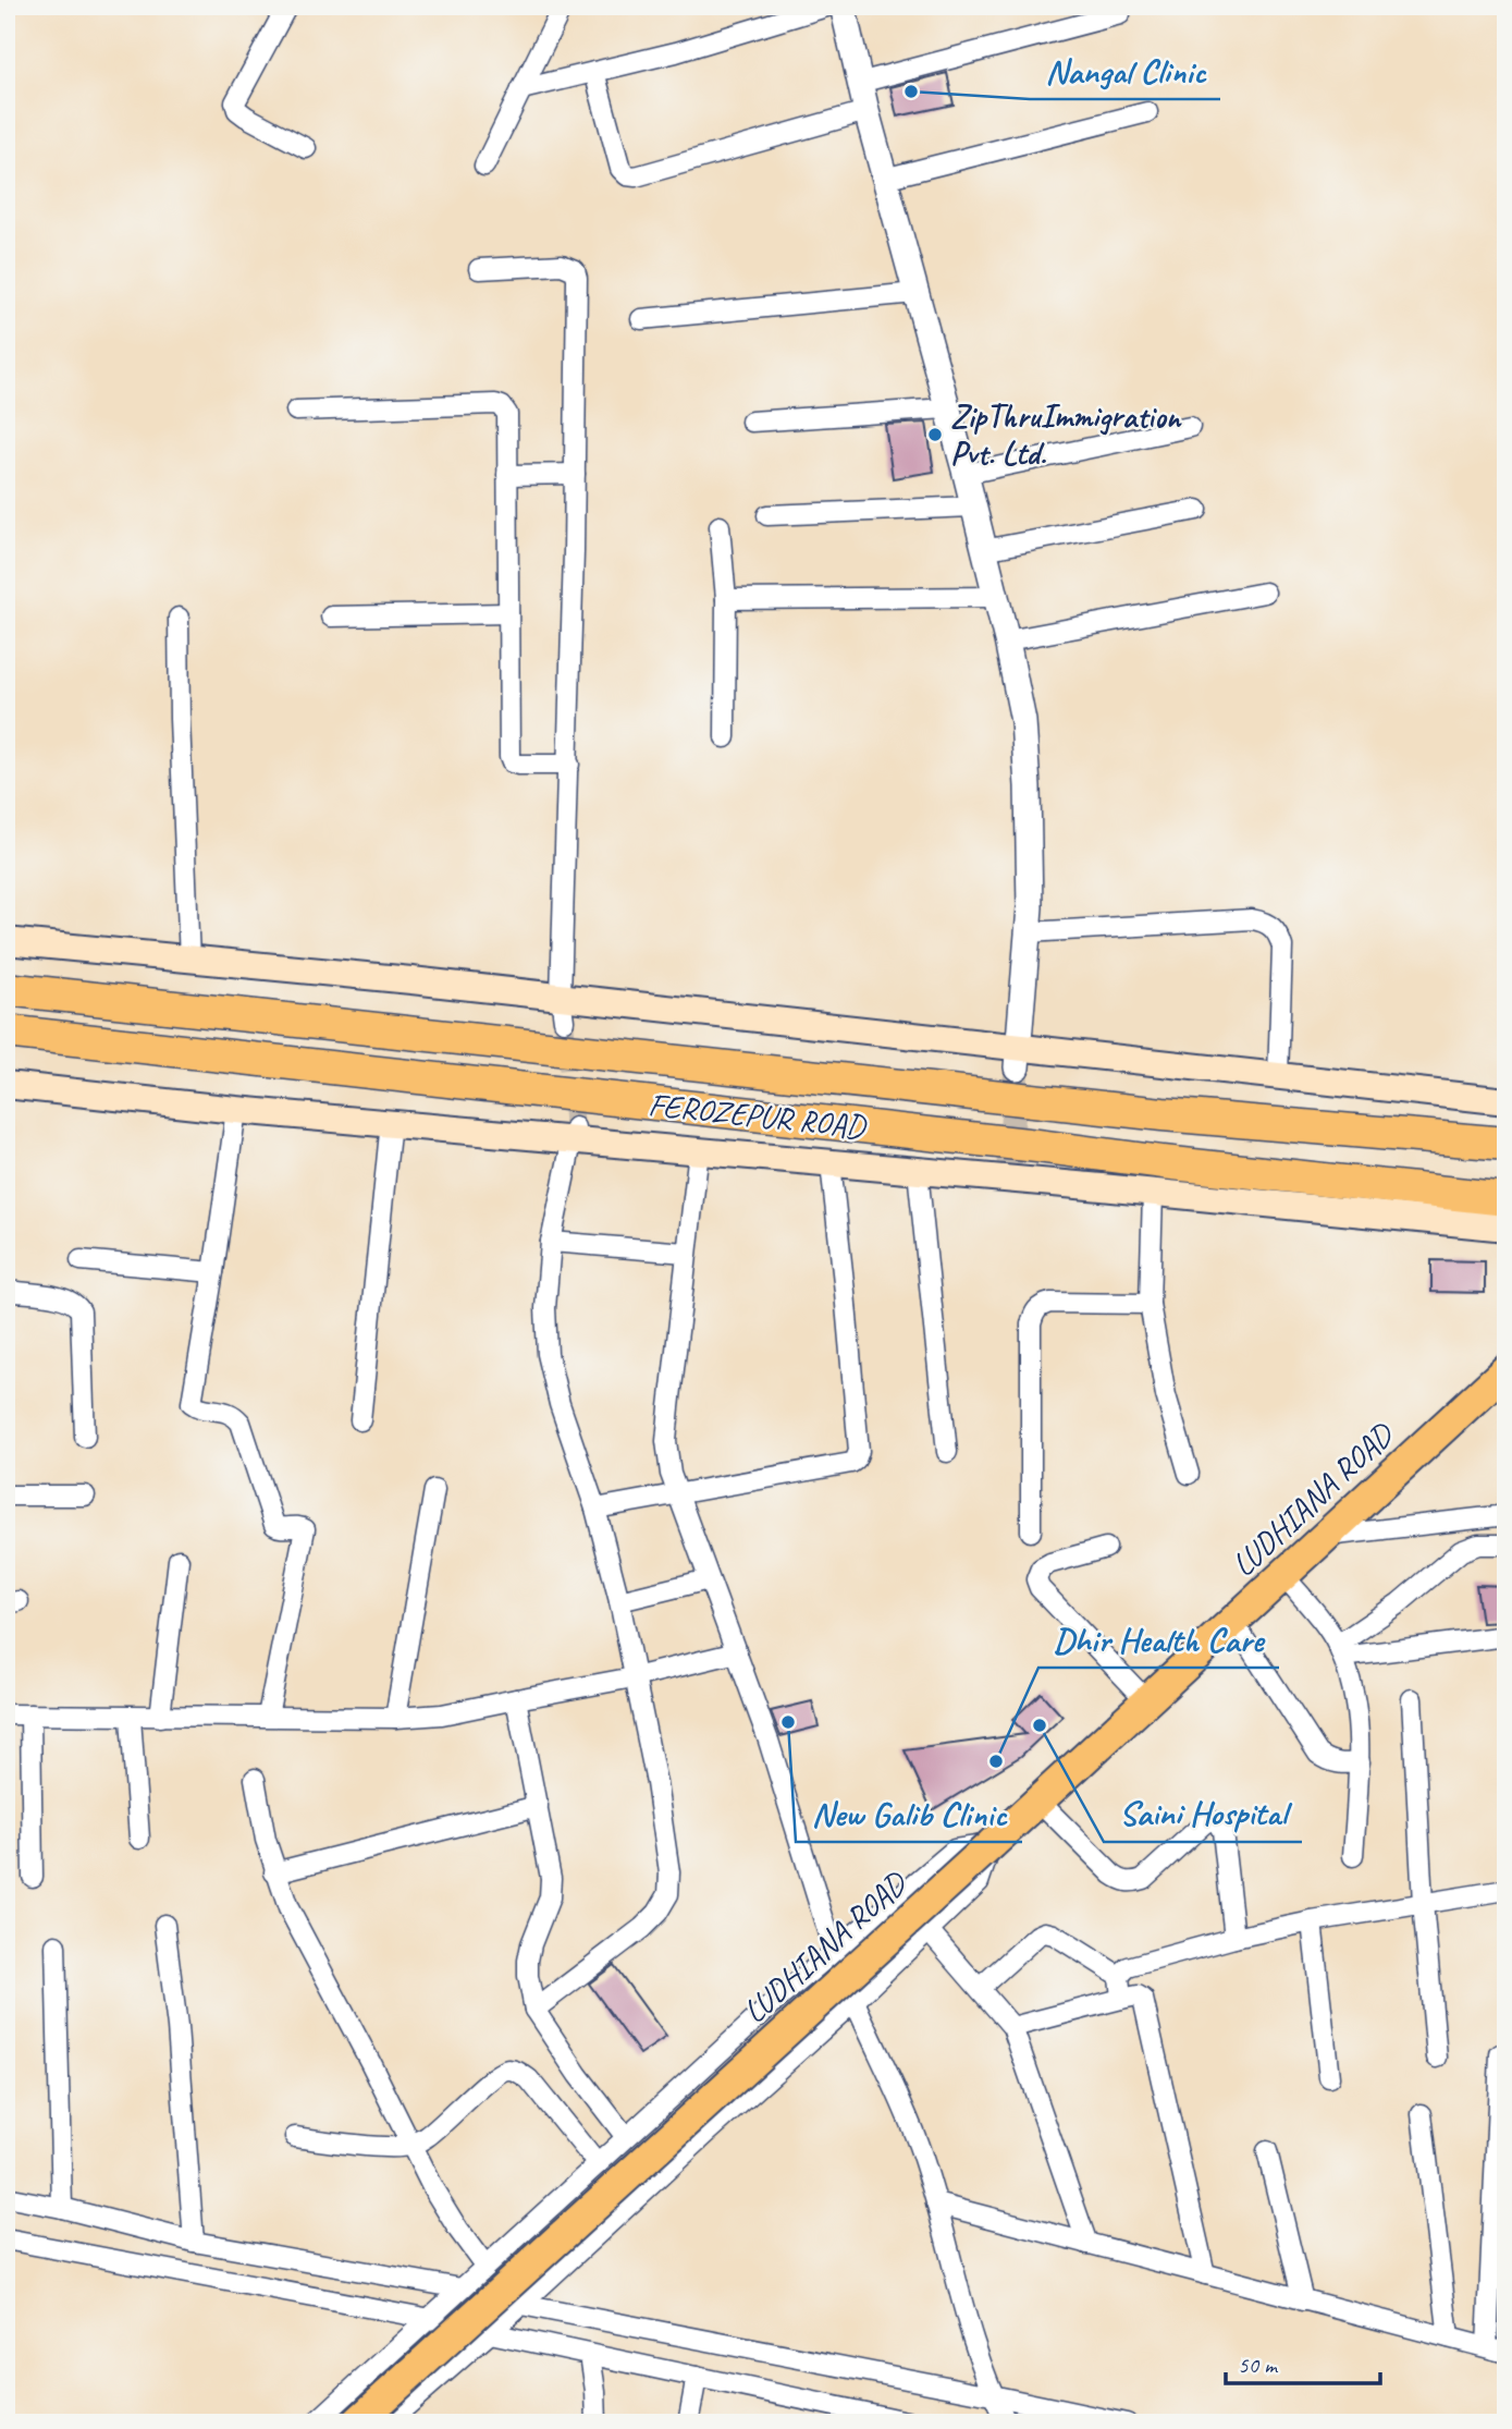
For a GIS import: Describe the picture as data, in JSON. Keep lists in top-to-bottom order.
{
  "streets": {
    "highway": ["FEROZEPUR ROAD"],
    "main road": ["LUDHIANA ROAD"]
  },
  "places": [
    "Nangal Clinic",
    "ZipThruImmigration Pvt. Ltd.",
    "New Galib Clinic",
    "Saini Hospital",
    "Dhir Health Care"
  ],
  "scale_bar": "50 m"
}
